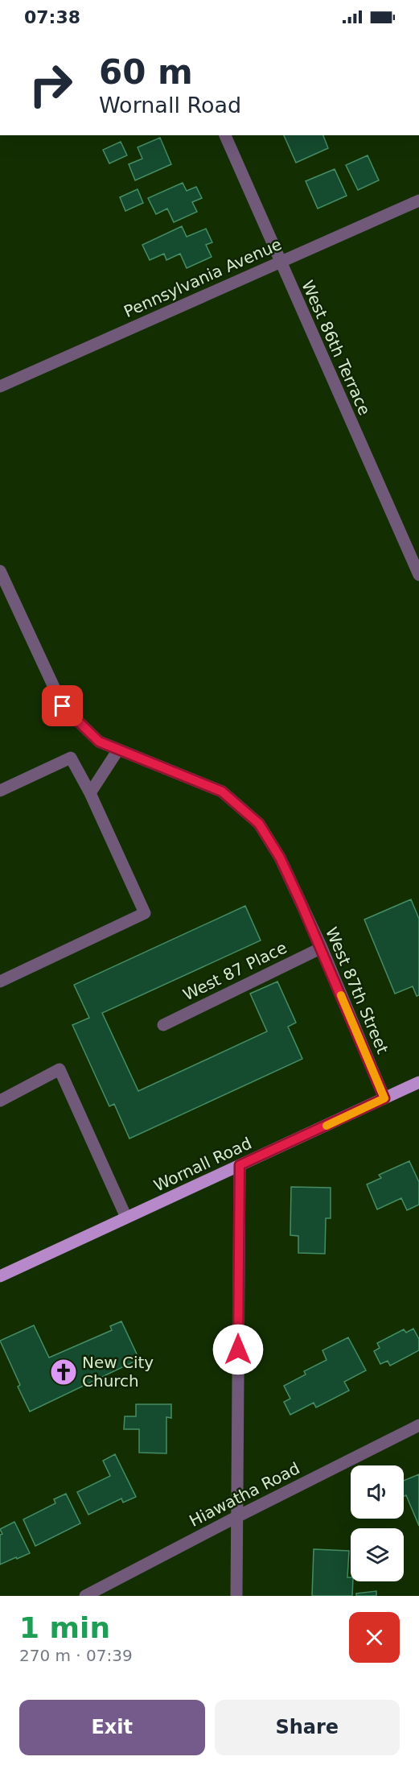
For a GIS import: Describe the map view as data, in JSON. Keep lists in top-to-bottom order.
{
  "streets": {
    "main road": ["Wornall Road"],
    "street": [
      "Pennsylvania Avenue",
      "West 86th Terrace",
      "West 87 Place",
      "West 87th Street",
      "Hiawatha Road"
    ]
  },
  "crossings": [
    ["Pennsylvania Avenue", "West 86th Terrace"],
    ["West 87 Place", "West 87th Street"],
    ["West 87th Street", "Wornall Road"]
  ],
  "places": {
    "church": ["New City Church"]
  },
  "page": {
    "status": "07:38",
    "turn": ["60 m", "Wornall Road"],
    "heading": ["1 min", "270 m · 07:39"],
    "buttons": ["Exit", "Share"]
  }
}
